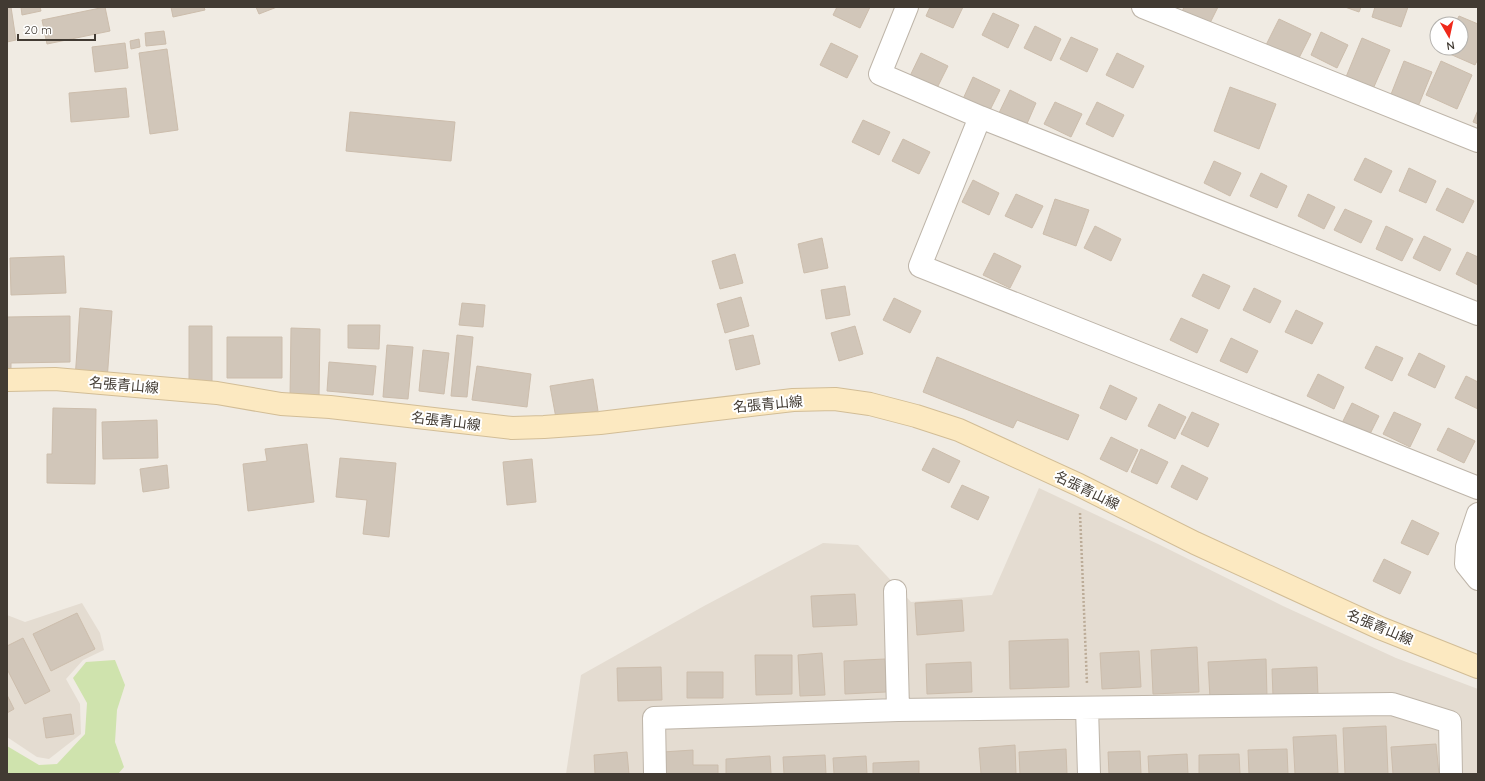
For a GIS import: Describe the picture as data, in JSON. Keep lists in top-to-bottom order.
{
  "streets": {
    "main road": ["名張青山線"]
  },
  "scale_bar": "20 m",
  "north": "bottom"
}
